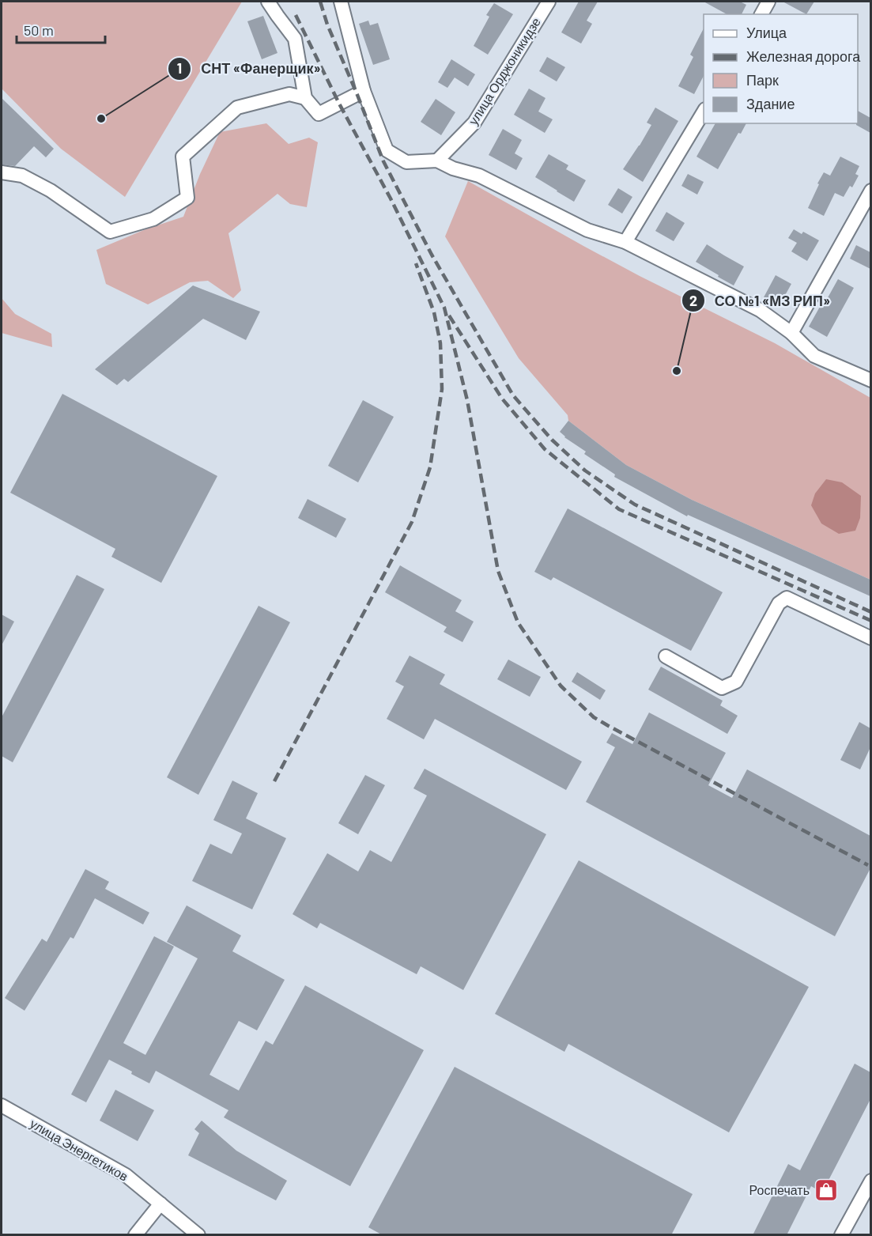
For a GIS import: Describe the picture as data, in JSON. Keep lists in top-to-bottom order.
{
  "streets": {
    "street": ["улица Орджоникидзе", "улица Энергетиков"]
  },
  "places": {
    "other": ["СНТ «Фанерщик»", "СО №1 «МЗ РИП»"],
    "shop": ["Роспечать"]
  },
  "legend": [
    "Улица",
    "Железная дорога",
    "Парк",
    "Здание"
  ],
  "scale_bar": "50 m"
}
